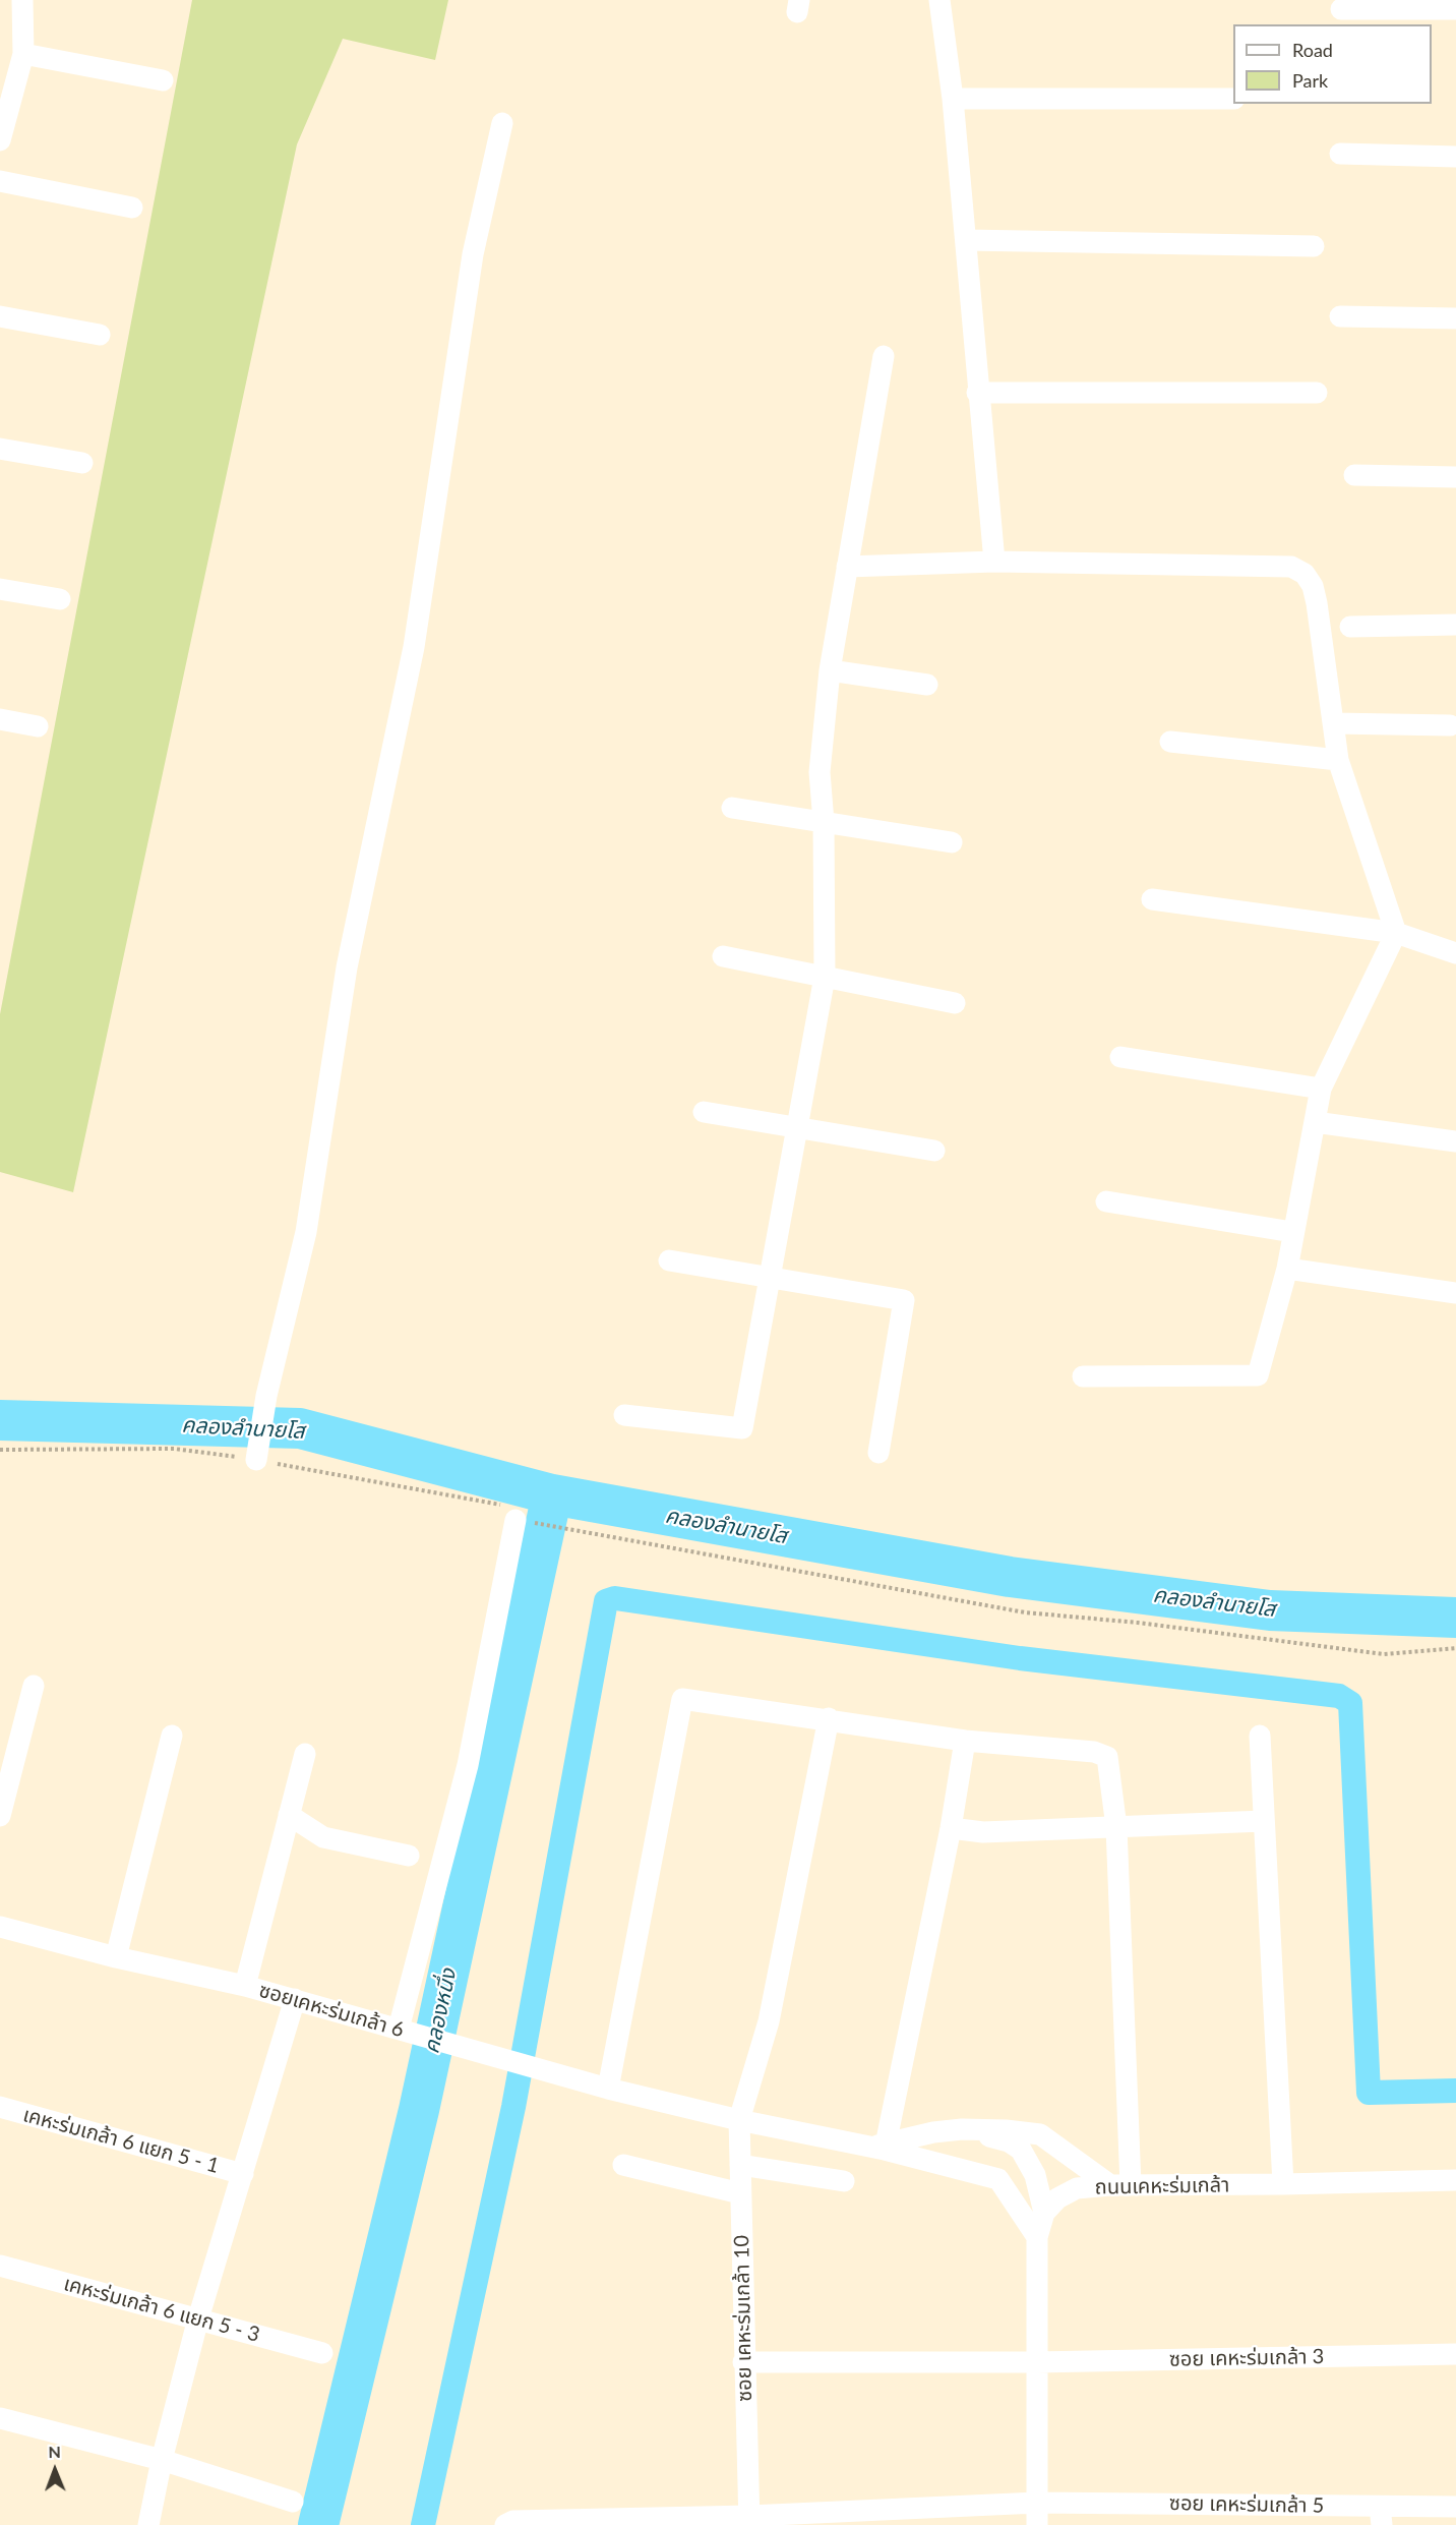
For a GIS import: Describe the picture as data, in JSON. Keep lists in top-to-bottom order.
{
  "streets": {
    "street": [
      "ซอยเคหะร่มเกล้า 6",
      "เคหะร่มเกล้า 6 แยก 5 - 1",
      "ถนนเคหะร่มเกล้า",
      "เคหะร่มเกล้า 6 แยก 5 - 3",
      "ซอย เคหะร่มเกล้า 10",
      "ซอย เคหะร่มเกล้า 3",
      "ซอย เคหะร่มเกล้า 5"
    ]
  },
  "crossings": [
    ["ซอยเคหะร่มเกล้า 6", "ถนนเคหะร่มเกล้า"],
    ["ซอยเคหะร่มเกล้า 6", "ซอย เคหะร่มเกล้า 10"],
    ["ซอย เคหะร่มเกล้า 10", "ซอย เคหะร่มเกล้า 3"]
  ],
  "water": ["คลองลำนายโส", "คลองหนึ่ง"],
  "legend": ["Road", "Park"],
  "north": "top"
}
